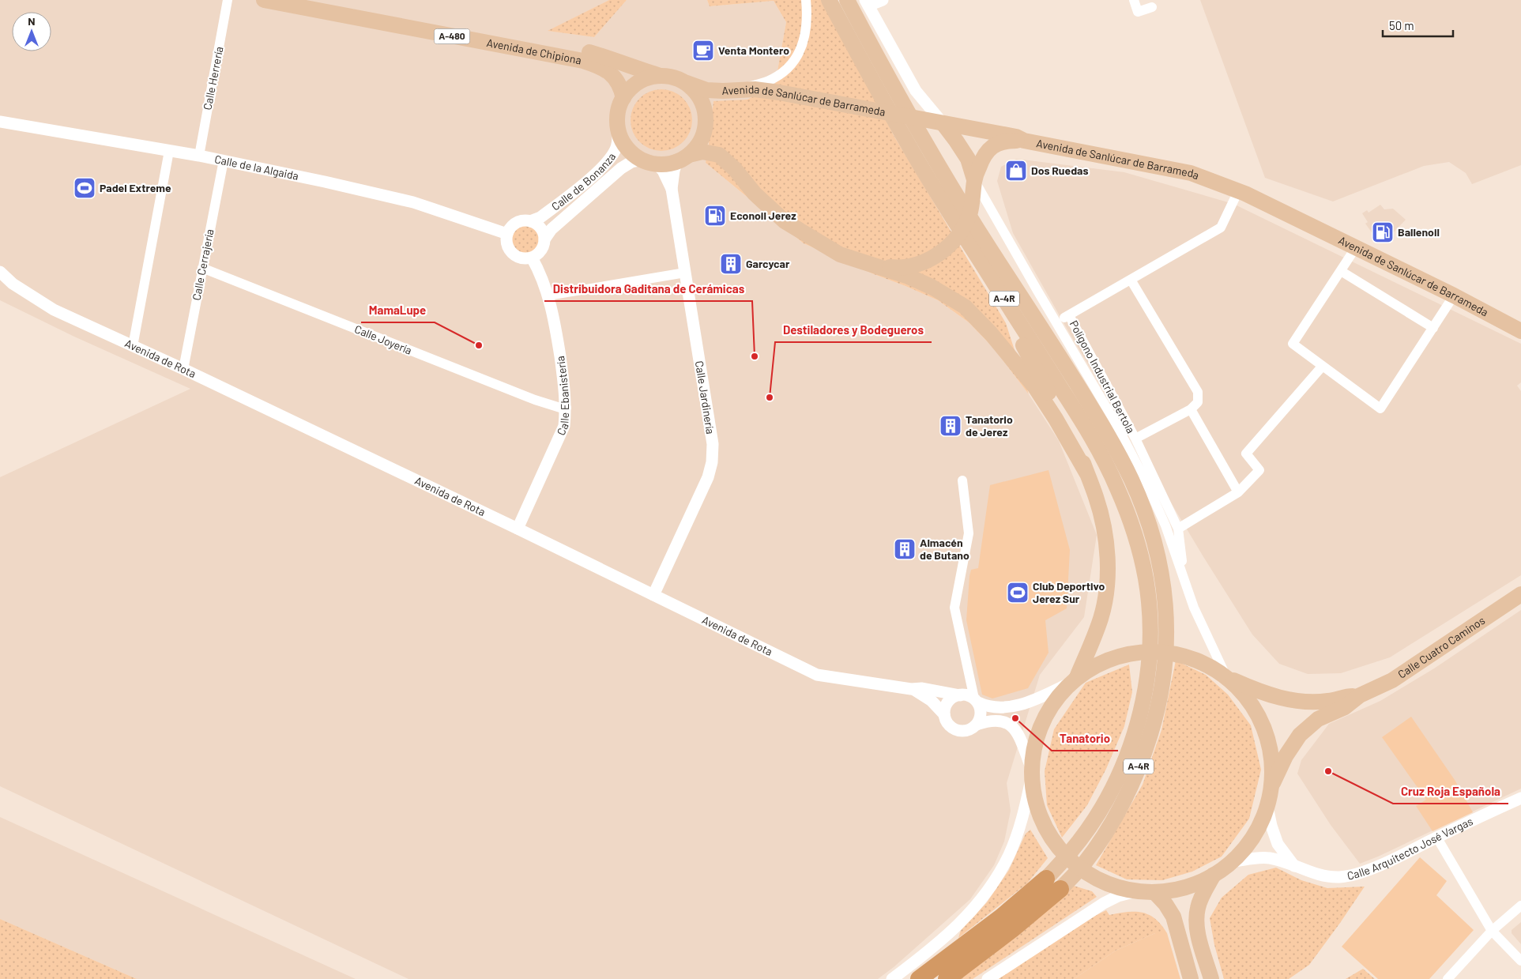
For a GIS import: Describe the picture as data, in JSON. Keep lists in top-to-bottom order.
{
  "streets": {
    "highway": ["A-4R"],
    "main road": [
      "A-480",
      "Avenida de Chipiona",
      "Avenida de Sanlúcar de Barrameda",
      "Calle Cuatro Caminos"
    ],
    "street": [
      "Calle Herrería",
      "Calle de la Algaida",
      "Calle de Bonanza",
      "Calle Cerrajería",
      "Calle Joyería",
      "Avenida de Rota",
      "Polígono Industrial Bertola",
      "Calle Ebanistería",
      "Calle Jardinería",
      "Calle Arquitecto José Vargas"
    ]
  },
  "crossings": [
    ["Avenida de Chipiona", "Avenida de Sanlúcar de Barrameda"],
    ["Avenida de Chipiona", "Calle de Bonanza"],
    ["Avenida de Chipiona", "Calle Jardinería"],
    ["Calle Herrería", "Calle de la Algaida"],
    ["Avenida de Sanlúcar de Barrameda", "Calle de Bonanza"],
    ["Avenida de Sanlúcar de Barrameda", "Polígono Industrial Bertola"],
    ["Avenida de Sanlúcar de Barrameda", "Calle Jardinería"],
    ["Calle de la Algaida", "Calle de Bonanza"],
    ["Calle de la Algaida", "Calle Cerrajería"],
    ["Calle de la Algaida", "Calle Ebanistería"],
    ["Calle de Bonanza", "Calle Ebanistería"],
    ["Calle de Bonanza", "Calle Jardinería"],
    ["Calle Cerrajería", "Calle Joyería"],
    ["Calle Cerrajería", "Avenida de Rota"],
    ["Calle Joyería", "Calle Ebanistería"],
    ["Avenida de Rota", "Calle Ebanistería"],
    ["Avenida de Rota", "Calle Jardinería"],
    ["Avenida de Rota", "Calle Cuatro Caminos"]
  ],
  "places": {
    "cafe": ["Venta Montero"],
    "shop": ["Dos Ruedas"],
    "sports": ["Padel Extreme", "Club Deportivo Jerez Sur"],
    "fuel station": ["Econoil Jerez", "Ballenoil"],
    "building": ["Garcycar", "Tanatorio de Jerez", "Almacén de Butano"],
    "other": [
      "MamaLupe",
      "Distribuidora Gaditana de Cerámicas",
      "Destiladores y Bodegueros",
      "Tanatorio",
      "Cruz Roja Española"
    ]
  },
  "scale_bar": "50 m",
  "north": "top"
}
